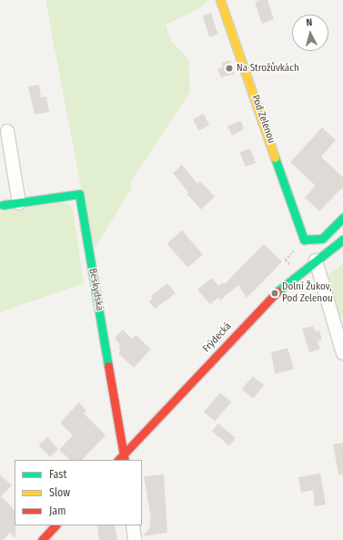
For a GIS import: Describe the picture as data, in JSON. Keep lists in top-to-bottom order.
{
  "streets": {
    "street": ["Pod Zelenou", "Beskydská", "Frýdecká"]
  },
  "crossings": [
    ["Beskydská", "Frýdecká"]
  ],
  "places": ["Na Strožůvkách", "Dolní Žukov, Pod Zelenou"],
  "legend": ["Fast", "Slow", "Jam"],
  "north": "top"
}
